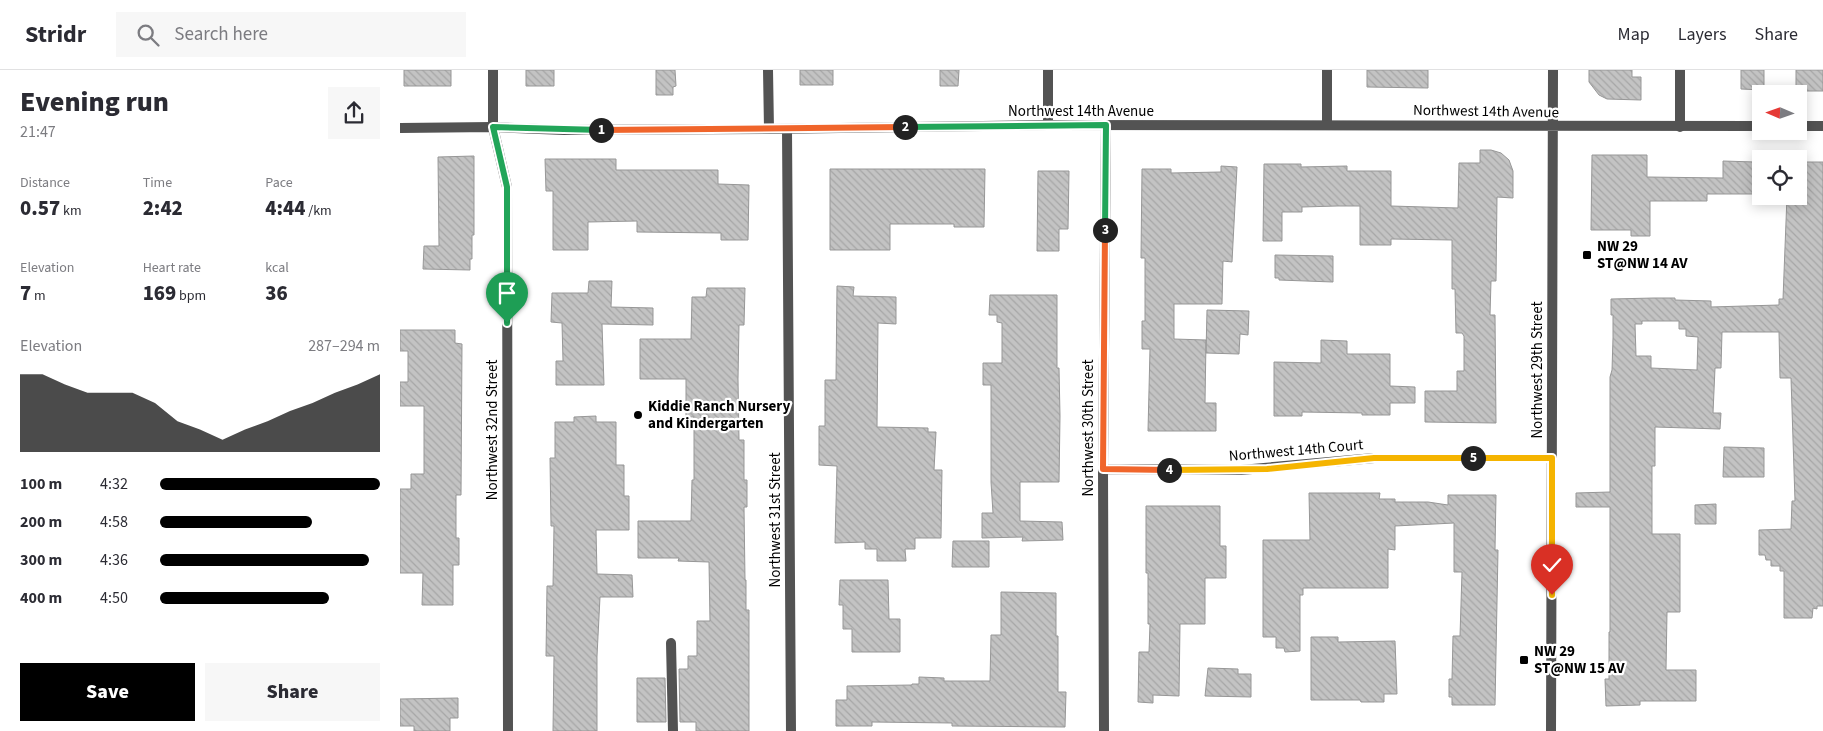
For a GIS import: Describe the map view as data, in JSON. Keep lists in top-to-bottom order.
{
  "streets": {
    "street": [
      "Northwest 14th Avenue",
      "Northwest 29th Street",
      "Northwest 30th Street",
      "Northwest 32nd Street",
      "Northwest 14th Court",
      "Northwest 31st Street"
    ]
  },
  "crossings": [
    ["Northwest 14th Avenue", "Northwest 29th Street"],
    ["Northwest 14th Avenue", "Northwest 30th Street"],
    ["Northwest 14th Avenue", "Northwest 32nd Street"],
    ["Northwest 14th Avenue", "Northwest 31st Street"],
    ["Northwest 29th Street", "Northwest 14th Court"],
    ["Northwest 30th Street", "Northwest 14th Court"]
  ],
  "places": {
    "transit": ["NW 29 ST@NW 14 AV", "NW 29 ST@NW 15 AV"],
    "other": ["Kiddie Ranch Nursery and Kindergarten"]
  },
  "north": "left",
  "page": {
    "header": "Stridr",
    "search": "Search here",
    "nav": ["Map", "Layers", "Share"],
    "heading": ["Evening run", "21:47"],
    "pins": [
      "2",
      "1",
      "3",
      "5",
      "4"
    ],
    "stats": [
      ["Distance", "0.57 km"],
      ["Time", "2:42"],
      ["Pace", "4:44 /km"],
      ["Elevation", "7 m"],
      ["Heart rate", "169 bpm"],
      ["kcal", "36"]
    ],
    "chart": ["Elevation", "287–294 m"],
    "list": [
      {
        "name": "100 m",
        "note": "4:32"
      },
      {
        "name": "200 m",
        "note": "4:58"
      },
      {
        "name": "300 m",
        "note": "4:36"
      },
      {
        "name": "400 m",
        "note": "4:50"
      }
    ],
    "buttons": ["Save", "Share"]
  }
}
